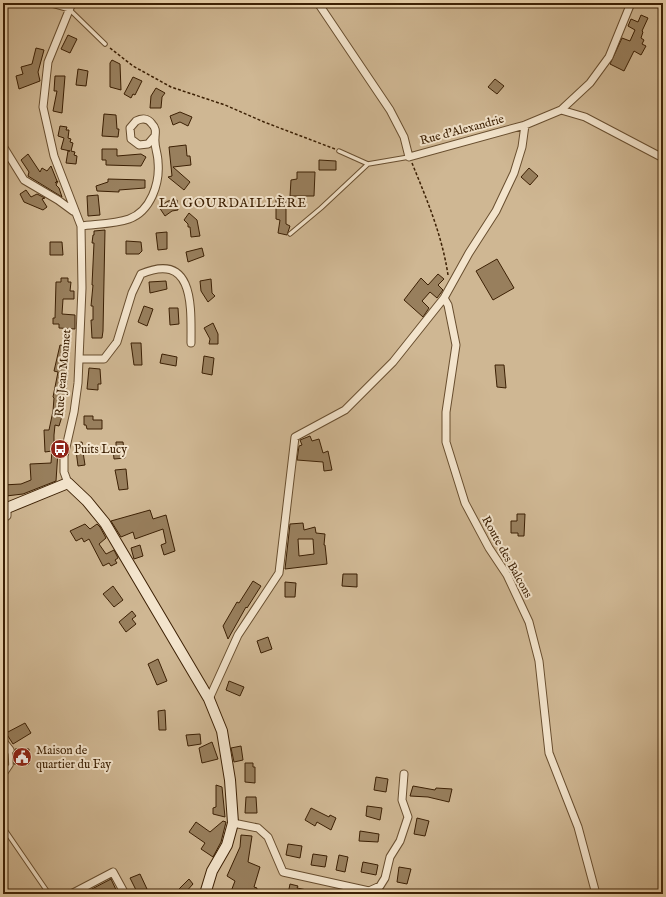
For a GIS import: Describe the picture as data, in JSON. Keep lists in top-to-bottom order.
{
  "streets": {
    "street": ["Rue d’Alexandrie", "Rue Jean Monnet", "Route des Balcons"]
  },
  "districts": ["LA GOURDAILLÈRE"],
  "places": {
    "bus stop": ["Puits Lucy"],
    "public building": ["Maison de quartier du Fay"]
  }
}
